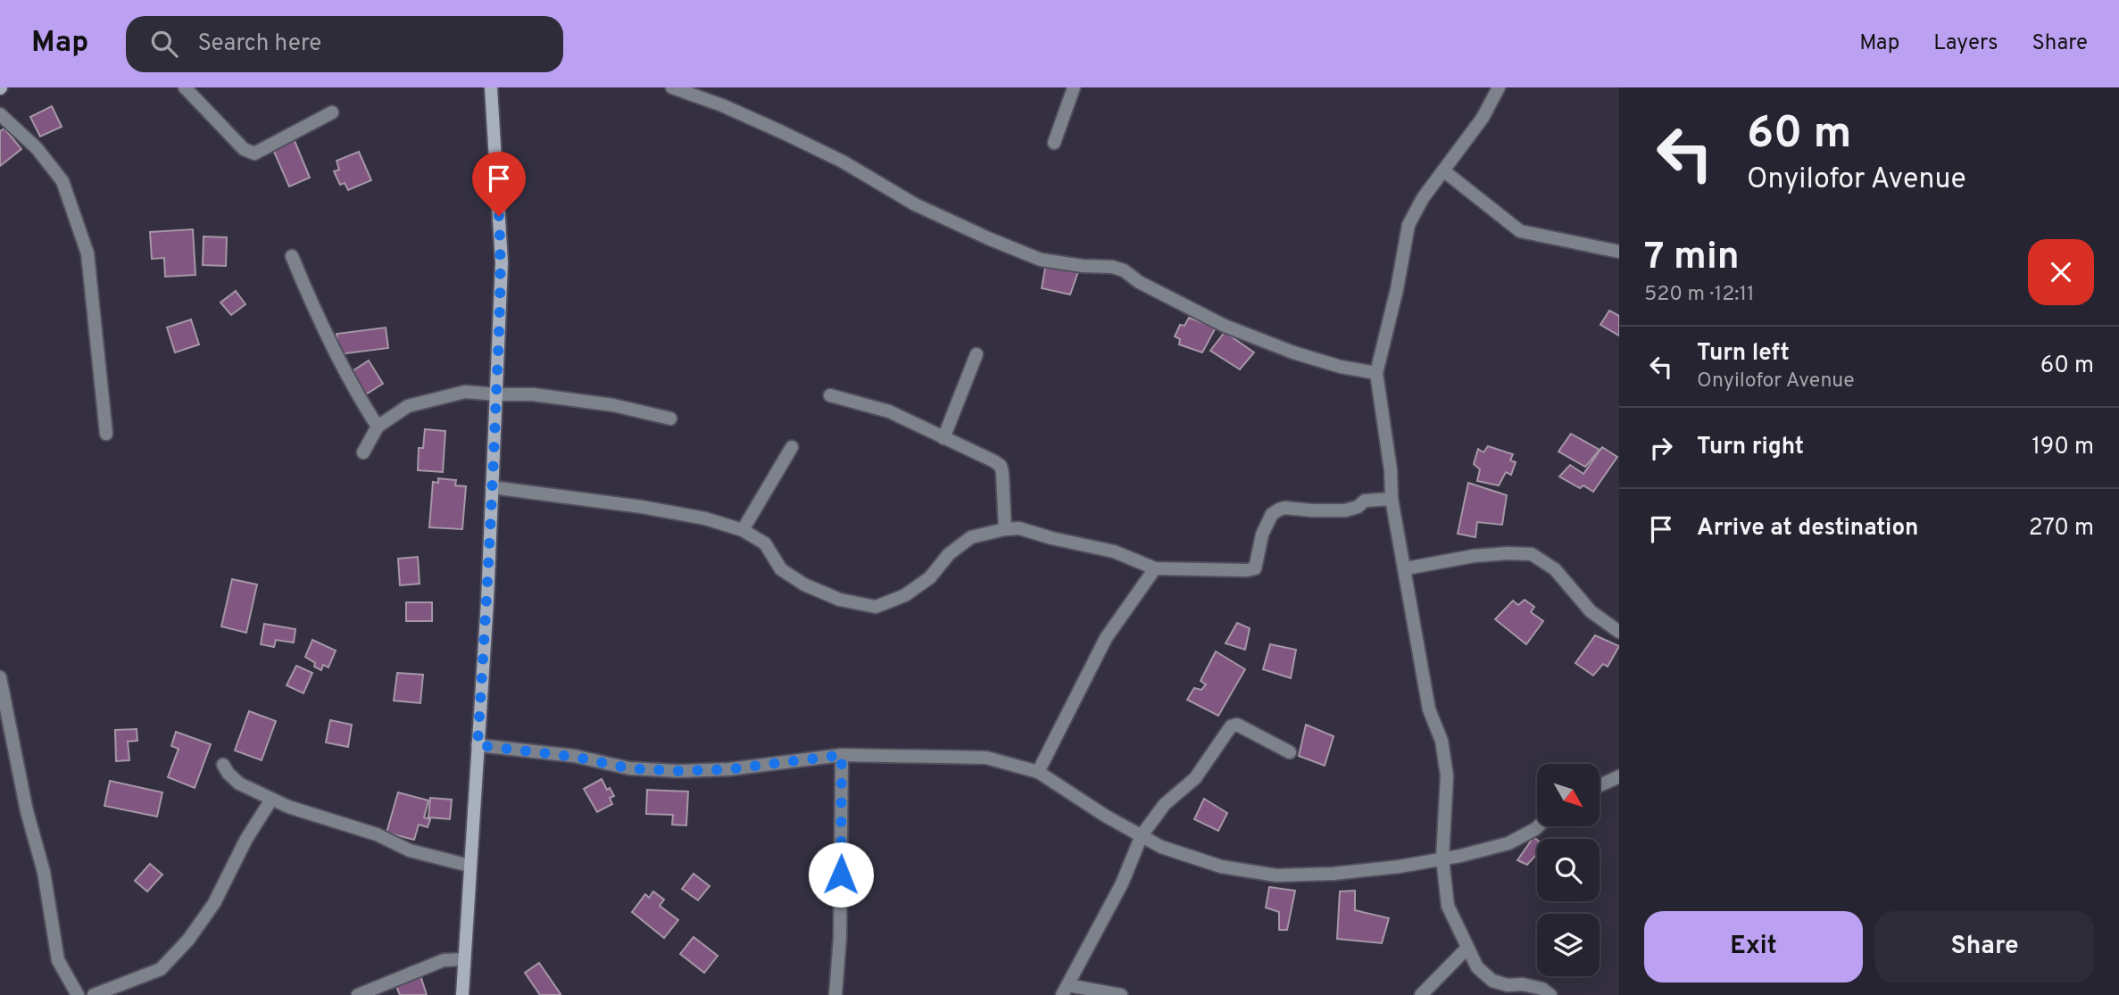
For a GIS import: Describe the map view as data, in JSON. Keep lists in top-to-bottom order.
{
  "north": "bottom right",
  "page": {
    "header": "Map",
    "search": "Search here",
    "nav": ["Map", "Layers", "Share"],
    "turn": ["60 m", "Onyilofor Avenue"],
    "heading": ["7 min", "520 m · 12:11"],
    "list": [
      {
        "name": "Turn left",
        "note": "Onyilofor Avenue",
        "value": "60 m"
      },
      {
        "name": "Turn right",
        "value": "190 m"
      },
      {
        "name": "Arrive at destination",
        "value": "270 m"
      }
    ],
    "buttons": ["Exit", "Share"]
  }
}
